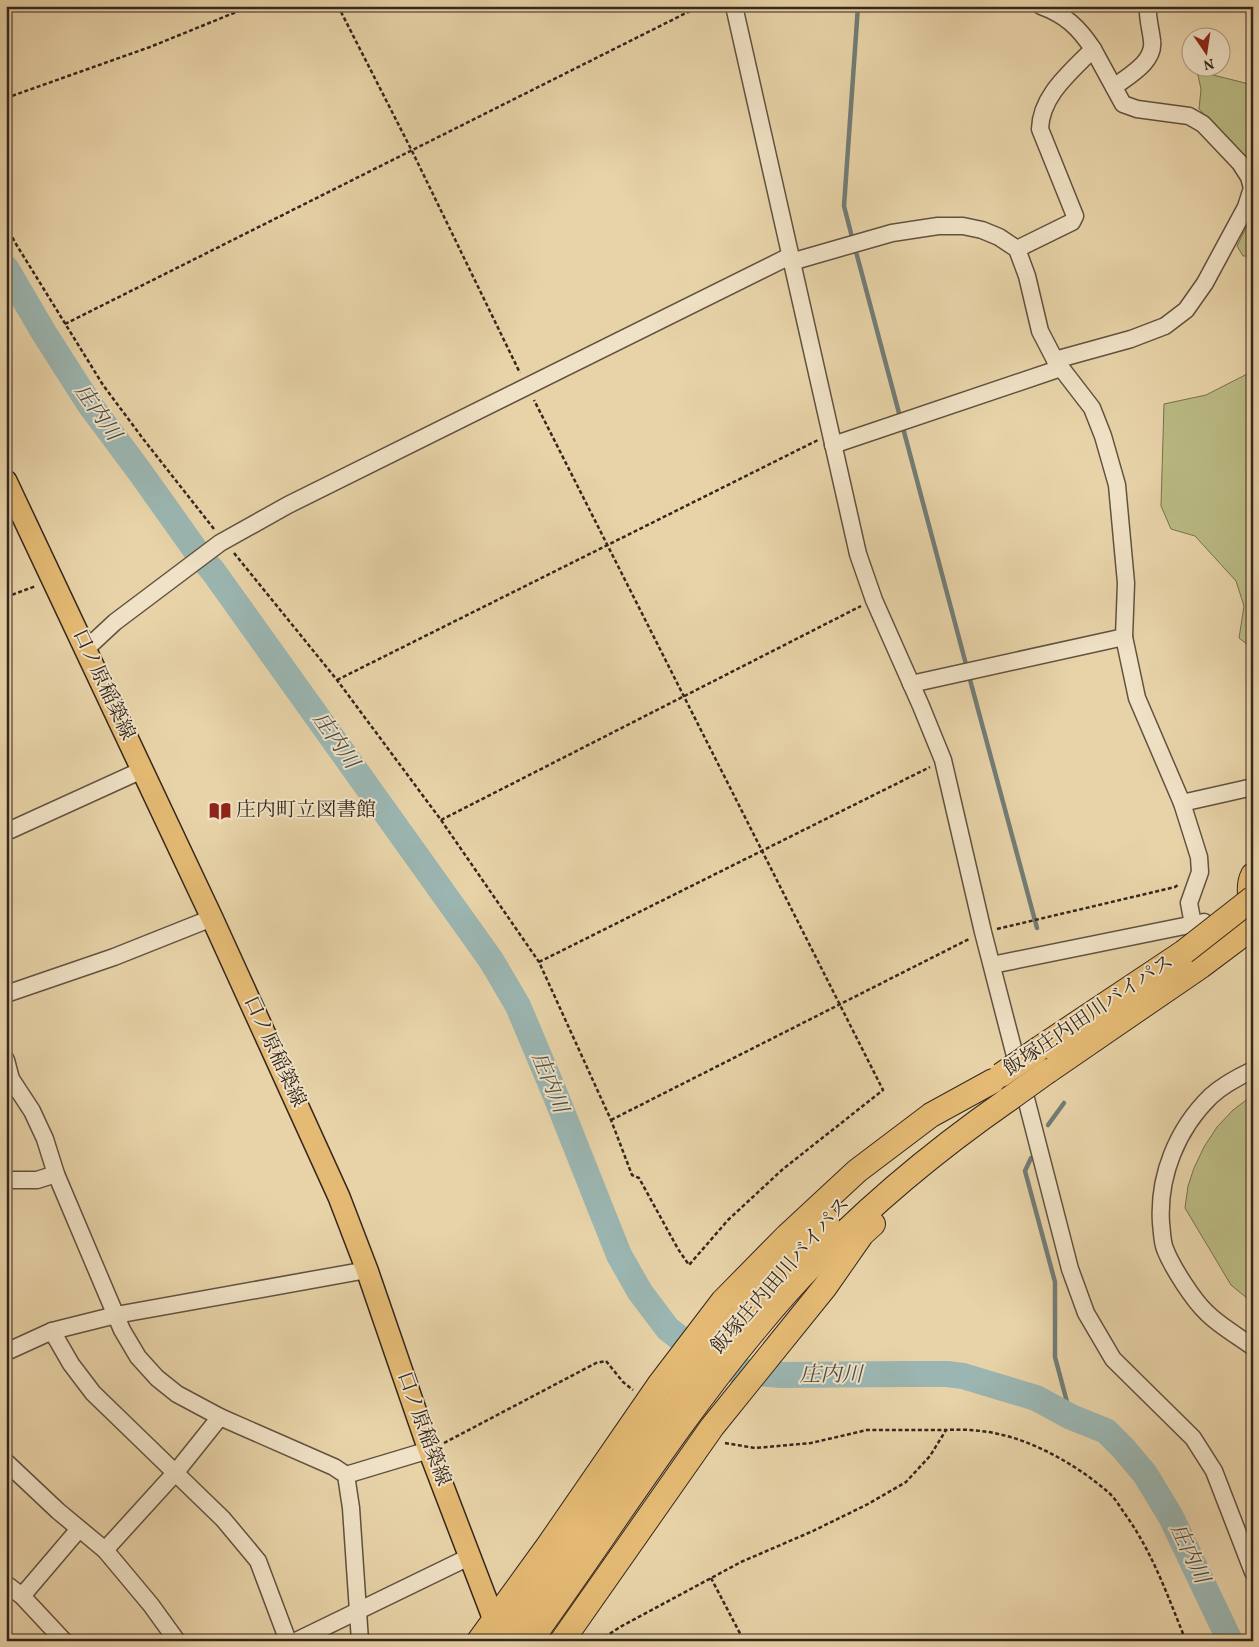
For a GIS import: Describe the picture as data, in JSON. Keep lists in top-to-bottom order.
{
  "streets": {
    "highway": ["飯塚庄内田川バイパス"],
    "main road": ["口ノ原稲築線"]
  },
  "crossings": [
    ["口ノ原稲築線", "飯塚庄内田川バイパス"]
  ],
  "water": ["庄内川"],
  "places": {
    "library": ["庄内町立図書館"]
  },
  "north": "bottom"
}
